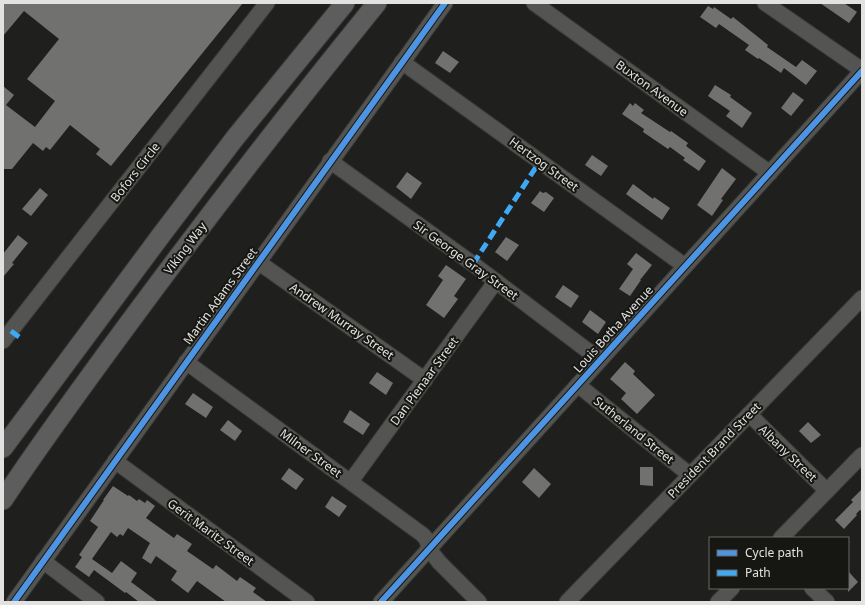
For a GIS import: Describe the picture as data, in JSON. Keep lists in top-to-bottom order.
{
  "streets": {
    "main road": ["Viking Way"],
    "street": [
      "Buxton Avenue",
      "Hertzog Street",
      "Bofors Circle",
      "Sir George Gray Street",
      "Martin Adams Street",
      "Andrew Murray Street",
      "Louis Botha Avenue",
      "Dan Pienaar Street",
      "Sutherland Street",
      "President Brand Street",
      "Milner Street",
      "Albany Street",
      "Gerit Maritz Street"
    ]
  },
  "crossings": [
    ["Buxton Avenue", "Louis Botha Avenue"],
    ["Hertzog Street", "Martin Adams Street"],
    ["Hertzog Street", "Louis Botha Avenue"],
    ["Sir George Gray Street", "Martin Adams Street"],
    ["Sir George Gray Street", "Louis Botha Avenue"],
    ["Sir George Gray Street", "Dan Pienaar Street"],
    ["Martin Adams Street", "Andrew Murray Street"],
    ["Martin Adams Street", "Milner Street"],
    ["Martin Adams Street", "Gerit Maritz Street"],
    ["Andrew Murray Street", "Dan Pienaar Street"],
    ["Louis Botha Avenue", "Sutherland Street"],
    ["Louis Botha Avenue", "Milner Street"],
    ["Dan Pienaar Street", "Milner Street"],
    ["Sutherland Street", "President Brand Street"],
    ["President Brand Street", "Albany Street"]
  ],
  "legend": ["Cycle path", "Path"]
}
